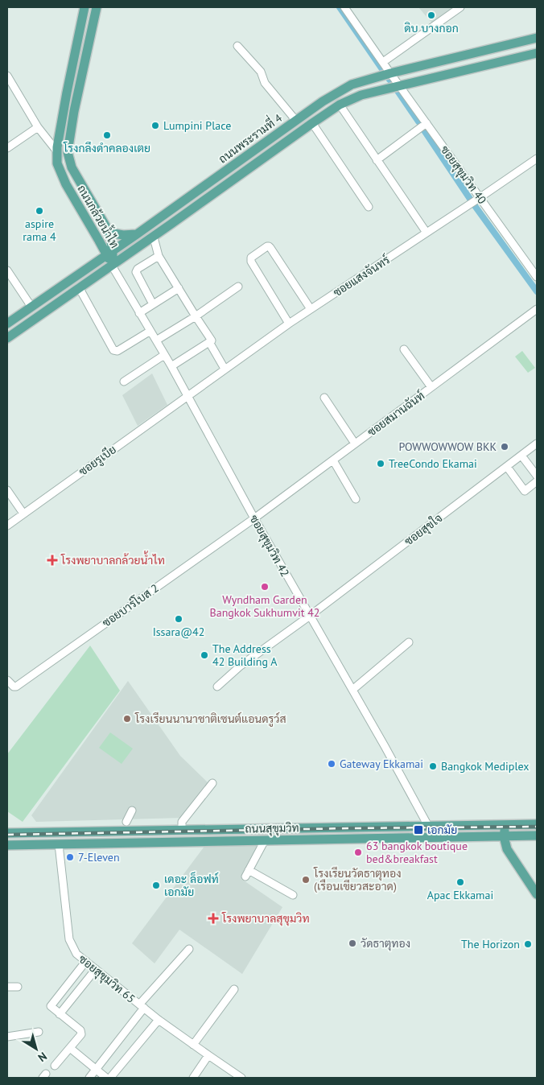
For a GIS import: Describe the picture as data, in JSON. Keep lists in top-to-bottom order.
{
  "streets": {
    "main road": ["ถนนพระรามที่ 4", "ถนนกล้วยน้ำไท", "ถนนสุขุมวิท"],
    "street": [
      "ซอยสุขุมวิท 40",
      "ซอยแสงจันทร์",
      "ซอยสมานฉันท์",
      "ซอยรูเบีย",
      "ซอยสุขใจ",
      "ซอยสุขุมวิท 42",
      "ซอยบาร์โบส 2",
      "ซอยสุขุมวิท 65"
    ]
  },
  "crossings": [
    ["ถนนพระรามที่ 4", "ซอยสุขุมวิท 40"],
    ["ถนนพระรามที่ 4", "ถนนกล้วยน้ำไท"],
    ["ถนนพระรามที่ 4", "ซอยสุขุมวิท 42"],
    ["ซอยสุขุมวิท 40", "ซอยแสงจันทร์"],
    ["ถนนกล้วยน้ำไท", "ซอยสุขุมวิท 42"],
    ["ซอยแสงจันทร์", "ซอยรูเบีย"],
    ["ซอยแสงจันทร์", "ซอยสุขุมวิท 42"],
    ["ซอยสมานฉันท์", "ซอยสุขุมวิท 42"],
    ["ซอยสมานฉันท์", "ซอยบาร์โบส 2"],
    ["ซอยรูเบีย", "ซอยสุขุมวิท 42"],
    ["ซอยสุขใจ", "ซอยสุขุมวิท 42"],
    ["ซอยสุขุมวิท 42", "ซอยบาร์โบส 2"],
    ["ซอยสุขุมวิท 42", "ถนนสุขุมวิท"],
    ["ถนนสุขุมวิท", "ซอยสุขุมวิท 65"]
  ],
  "places": {
    "other": [
      "ดิบ บางกอก",
      "Lumpini Place",
      "โรงกลึงดำคลองเตย",
      "aspire rama 4",
      "POWWOWWOW BKK",
      "TreeCondo Ekamai",
      "Wyndham Garden Bangkok Sukhumvit 42",
      "Issara@42",
      "The Address 42 Building A",
      "โรงเรียนนานาชาติเซนต์แอนดรูว์ส",
      "Gateway Ekkamai",
      "Bangkok Mediplex",
      "63 bangkok boutique bed&breakfast",
      "7-Eleven",
      "โรงเรียนวัดธาตุทอง (เรือนเขียวสะอาด)",
      "Apac Ekkamai",
      "เดอะ ล็อฟท์ เอกมัย",
      "วัดธาตุทอง",
      "The Horizon"
    ],
    "health": ["โรงพยาบาลกล้วยน้ำไท", "โรงพยาบาลสุขุมวิท"],
    "transit": ["เอกมัย"]
  },
  "north": "bottom right"
}
